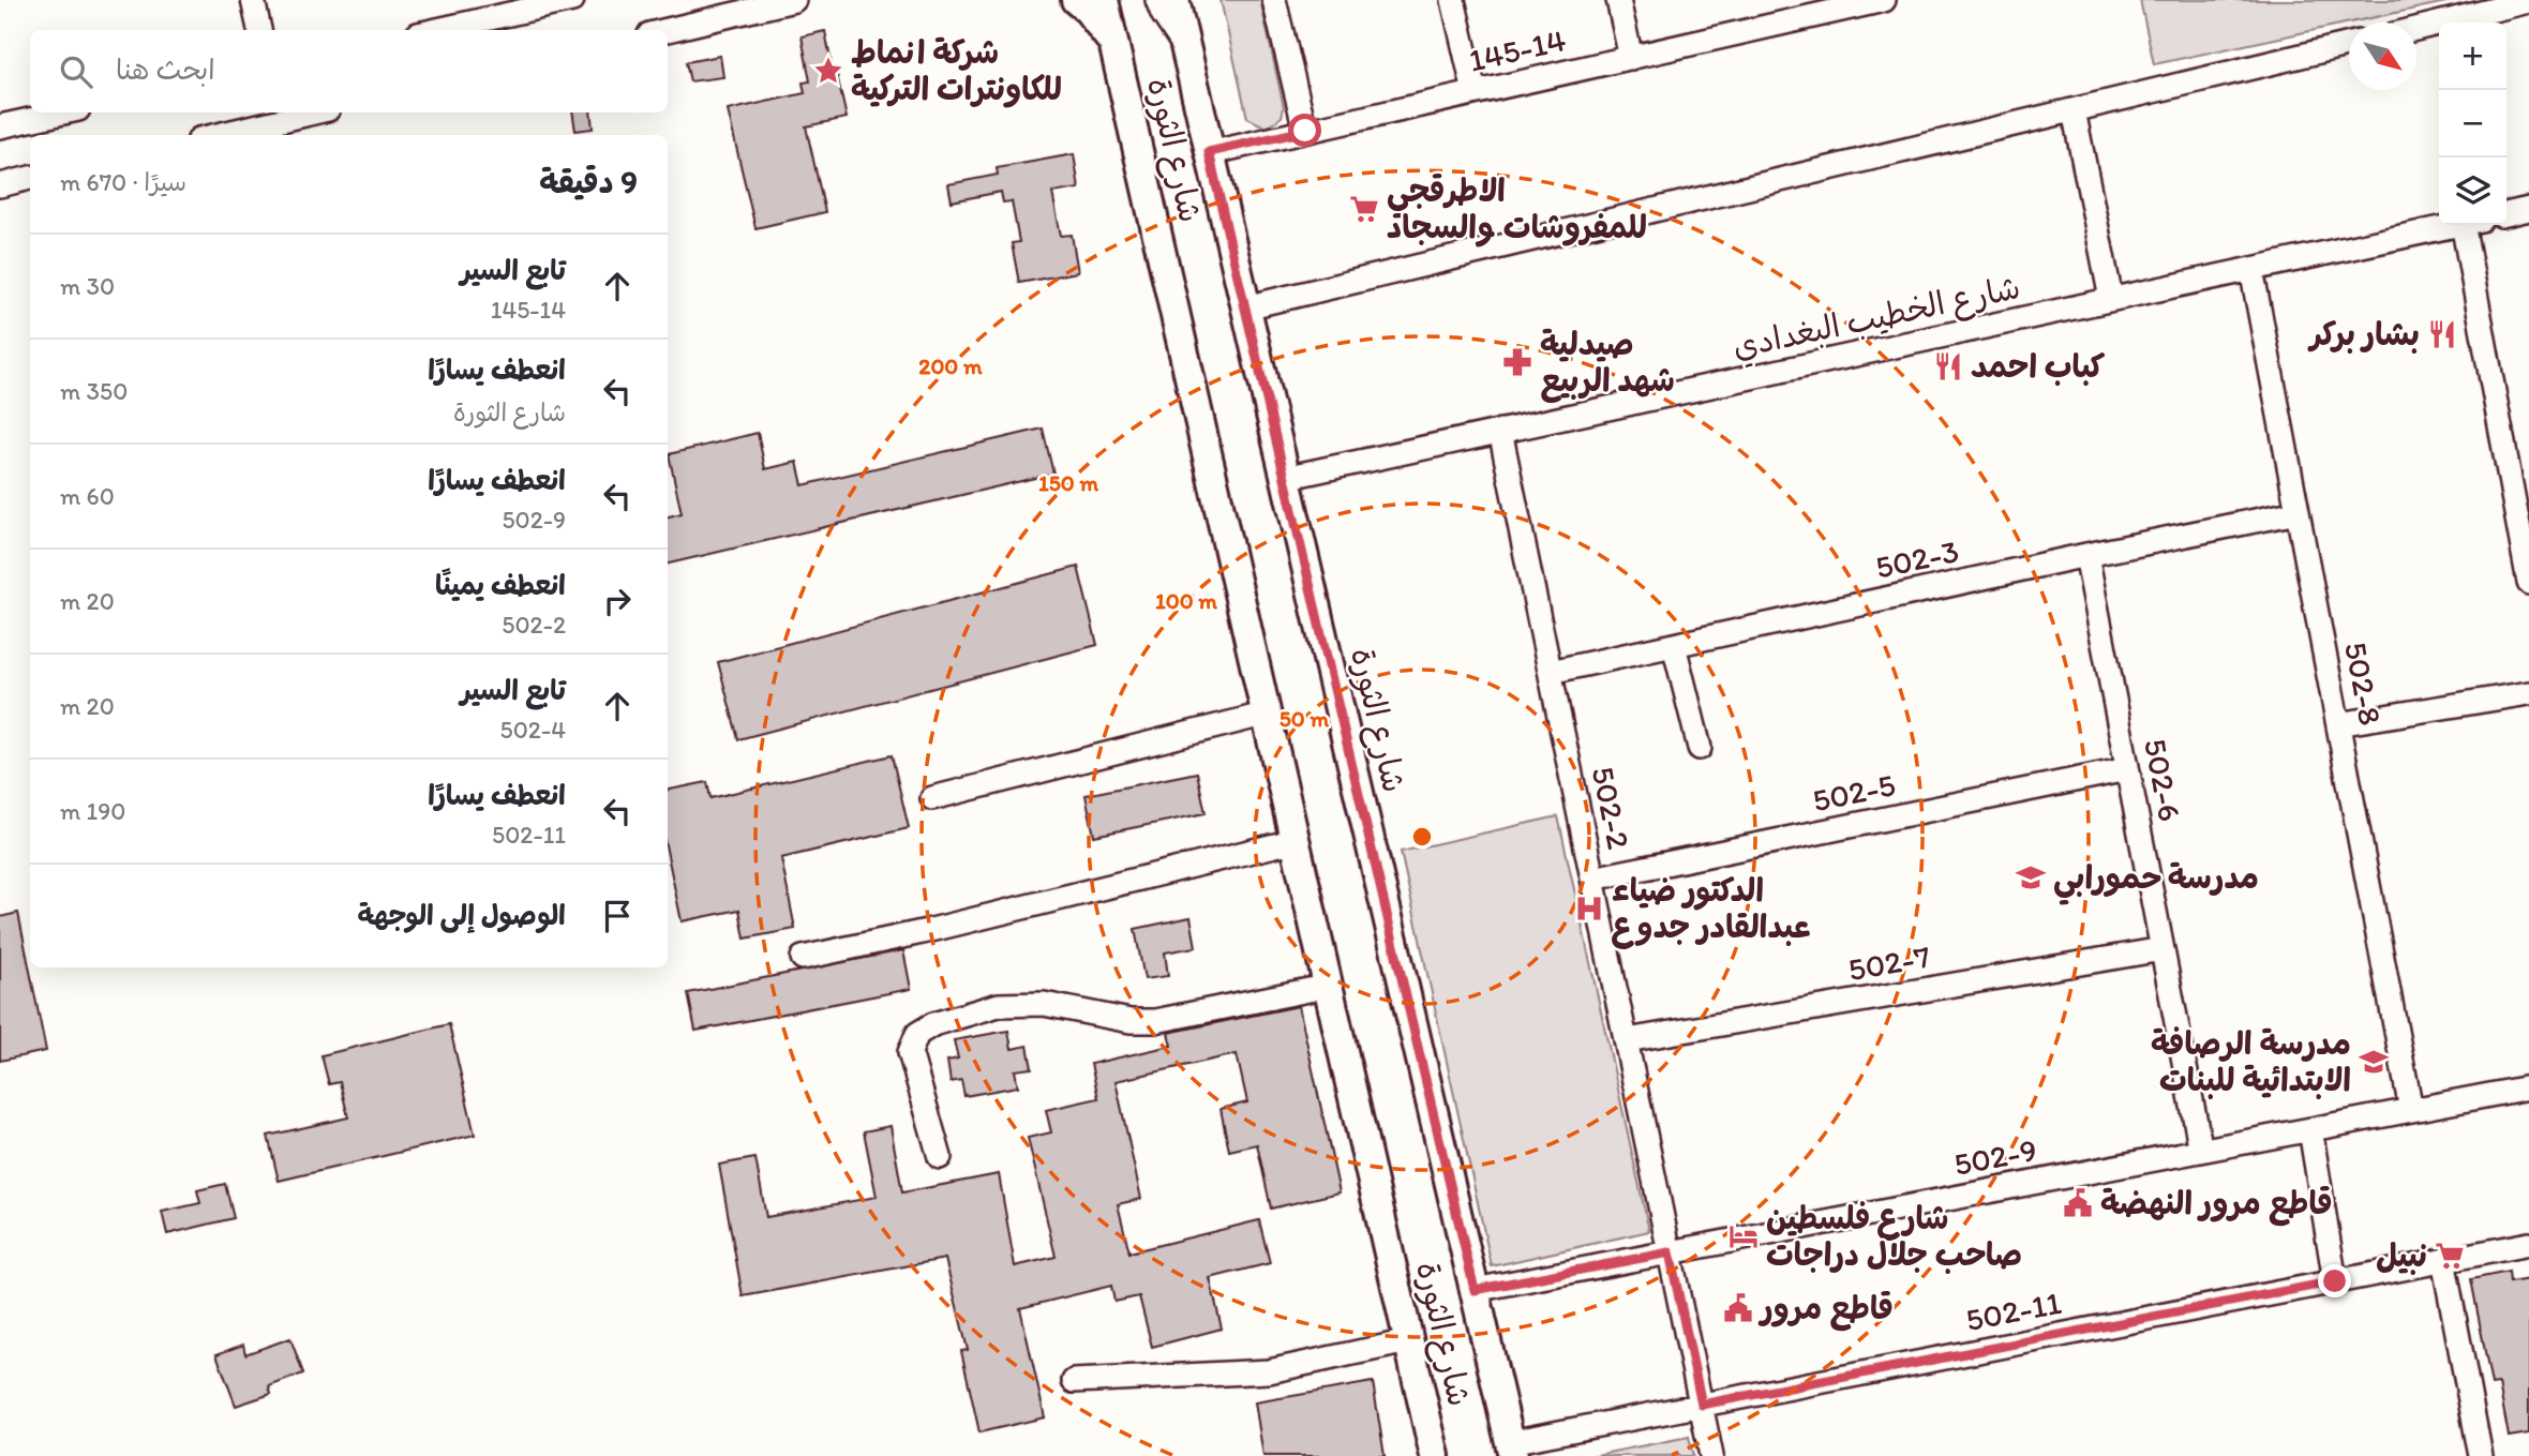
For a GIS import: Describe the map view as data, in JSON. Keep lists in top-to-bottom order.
{
  "streets": {
    "main road": ["شارع الثورة"],
    "street": [
      "145-14",
      "شارع الخطيب البغدادي",
      "502-3",
      "502-8",
      "502-6",
      "502-5",
      "502-2",
      "502-7",
      "502-9",
      "502-11"
    ]
  },
  "crossings": [
    ["145-14", "شارع الثورة"],
    ["شارع الثورة", "شارع الخطيب البغدادي"],
    ["شارع الثورة", "502-9"],
    ["شارع الثورة", "502-11"],
    ["شارع الخطيب البغدادي", "502-8"],
    ["شارع الخطيب البغدادي", "502-2"],
    ["502-3", "502-8"],
    ["502-3", "502-6"],
    ["502-3", "502-2"],
    ["502-8", "502-9"],
    ["502-6", "502-5"],
    ["502-6", "502-7"],
    ["502-6", "502-9"],
    ["502-5", "502-2"],
    ["502-2", "502-7"],
    ["502-2", "502-9"],
    ["502-2", "502-11"]
  ],
  "places": {
    "place": ["شركة انماط للكاونترات التركية"],
    "supermarket": ["الاطرقجي للمفروشات والسجاد", "نبيل"],
    "restaurant": ["بشار بركر", "كباب احمد"],
    "pharmacy": ["صيدلية شهد الربيع"],
    "school or university": ["مدرسة حمورابي", "مدرسة الرصافة الابتدائية للبنات"],
    "hospital": ["الدكتور ضياء عبدالقادر جدوع"],
    "public building": ["قاطع مرور النهضة", "قاطع مرور"],
    "hotel": ["شارع فلسطين صاحب جلال دراجات"]
  },
  "north": "bottom right",
  "page": {
    "map_buttons": ["+", "−"],
    "search": "ابحث هنا",
    "heading": ["9 دقيقة", "سيرًا · 670 m"],
    "list": [
      ["تابع السير", "145-14", "30 m"],
      ["انعطف يسارًا", "شارع الثورة", "350 m"],
      ["انعطف يسارًا", "502-9", "60 m"],
      ["انعطف يمينًا", "502-2", "20 m"],
      ["تابع السير", "502-4", "20 m"],
      ["انعطف يسارًا", "502-11", "190 m"],
      "الوصول إلى الوجهة"
    ]
  },
  "rings": [
    "200 m",
    "150 m",
    "100 m",
    "50 m"
  ]
}
